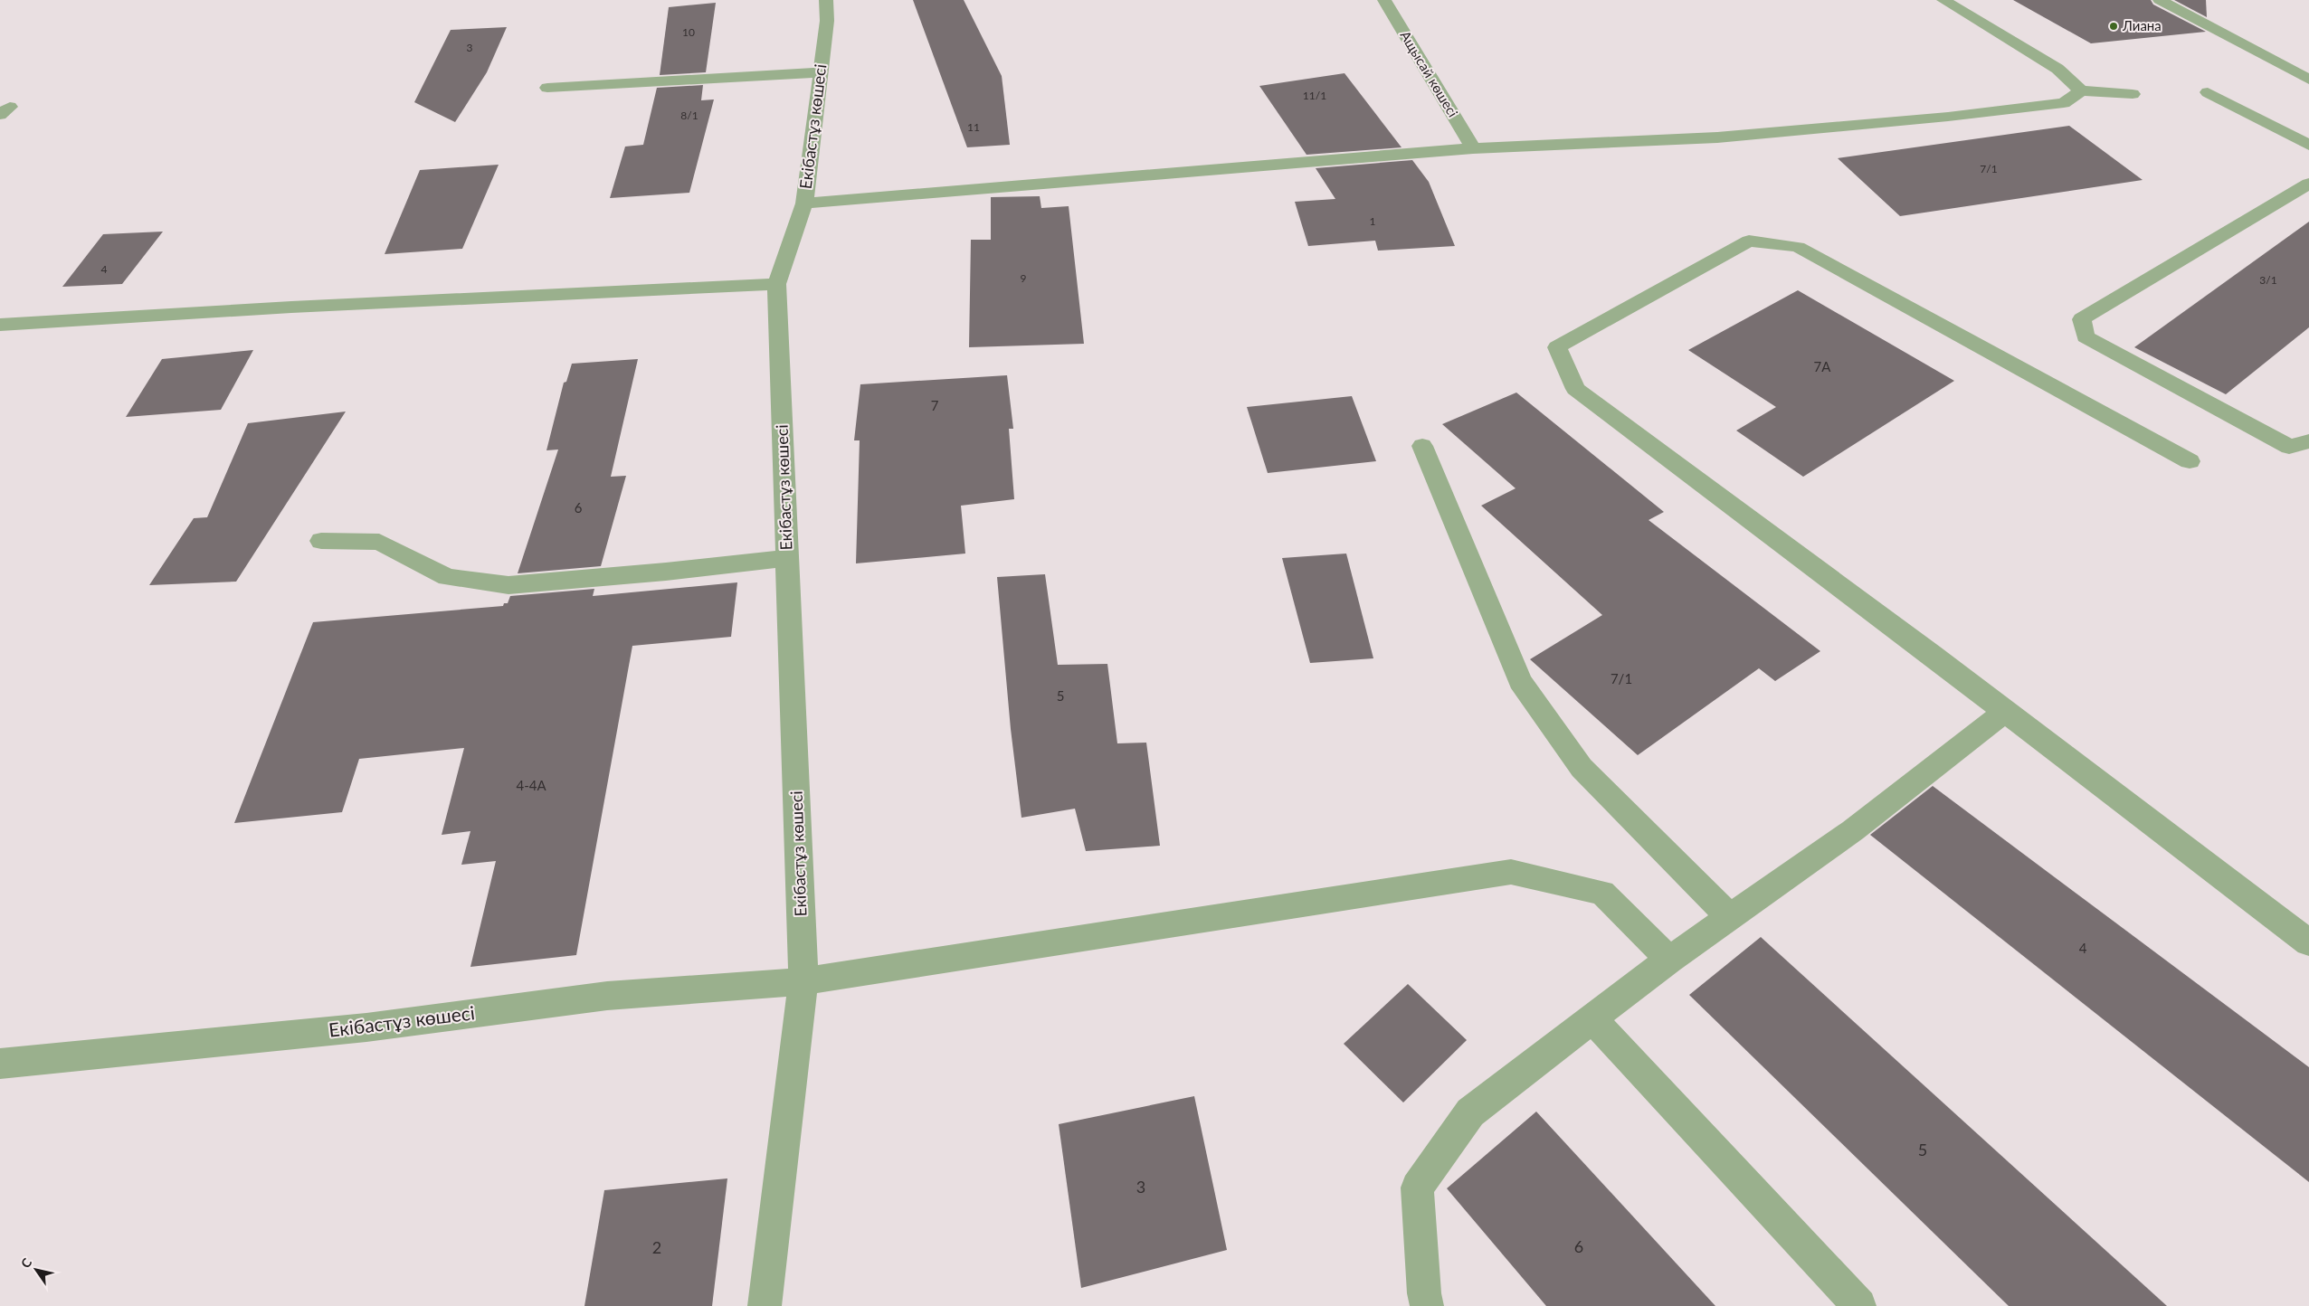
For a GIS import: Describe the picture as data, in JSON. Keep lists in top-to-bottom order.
{
  "streets": {
    "street": ["Ащысай көшесі", "Екібастұз көшесі"]
  },
  "places": ["Лиана"],
  "house_numbers": [
    "10",
    "3",
    "11/1",
    "8/1",
    "11",
    "7/1",
    "1",
    "4",
    "9",
    "3/1",
    "7А",
    "7",
    "6",
    "7/1",
    "5",
    "4-4А",
    "4",
    "5",
    "3",
    "6",
    "2"
  ],
  "north": "top left"
}
